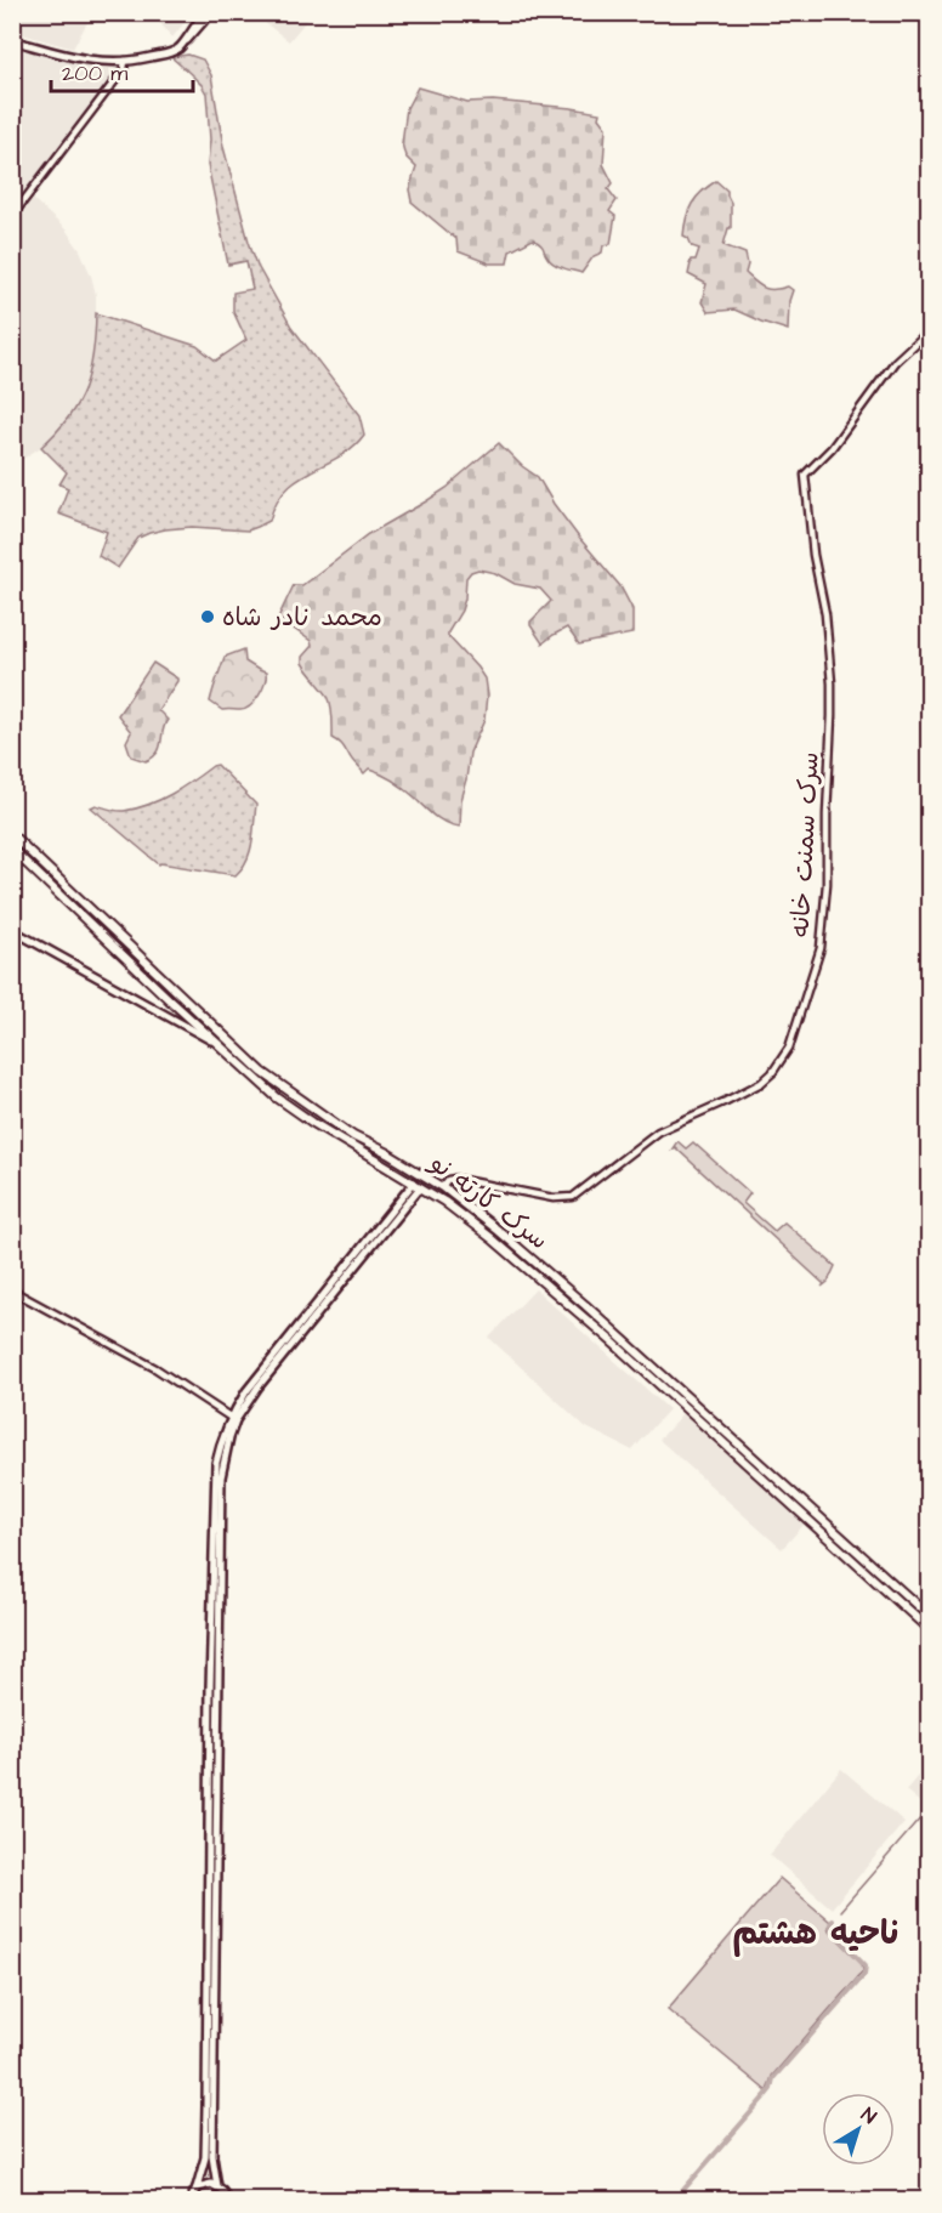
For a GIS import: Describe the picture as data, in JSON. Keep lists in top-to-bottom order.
{
  "streets": {
    "highway": ["سرک کارته نو"],
    "street": ["سرک سمنت خانه"]
  },
  "crossings": [
    ["سرک سمنت خانه", "سرک کارته نو"]
  ],
  "districts": ["ناحیه هشتم"],
  "places": ["محمد نادر شاه"],
  "scale_bar": "200 m",
  "north": "top right"
}
